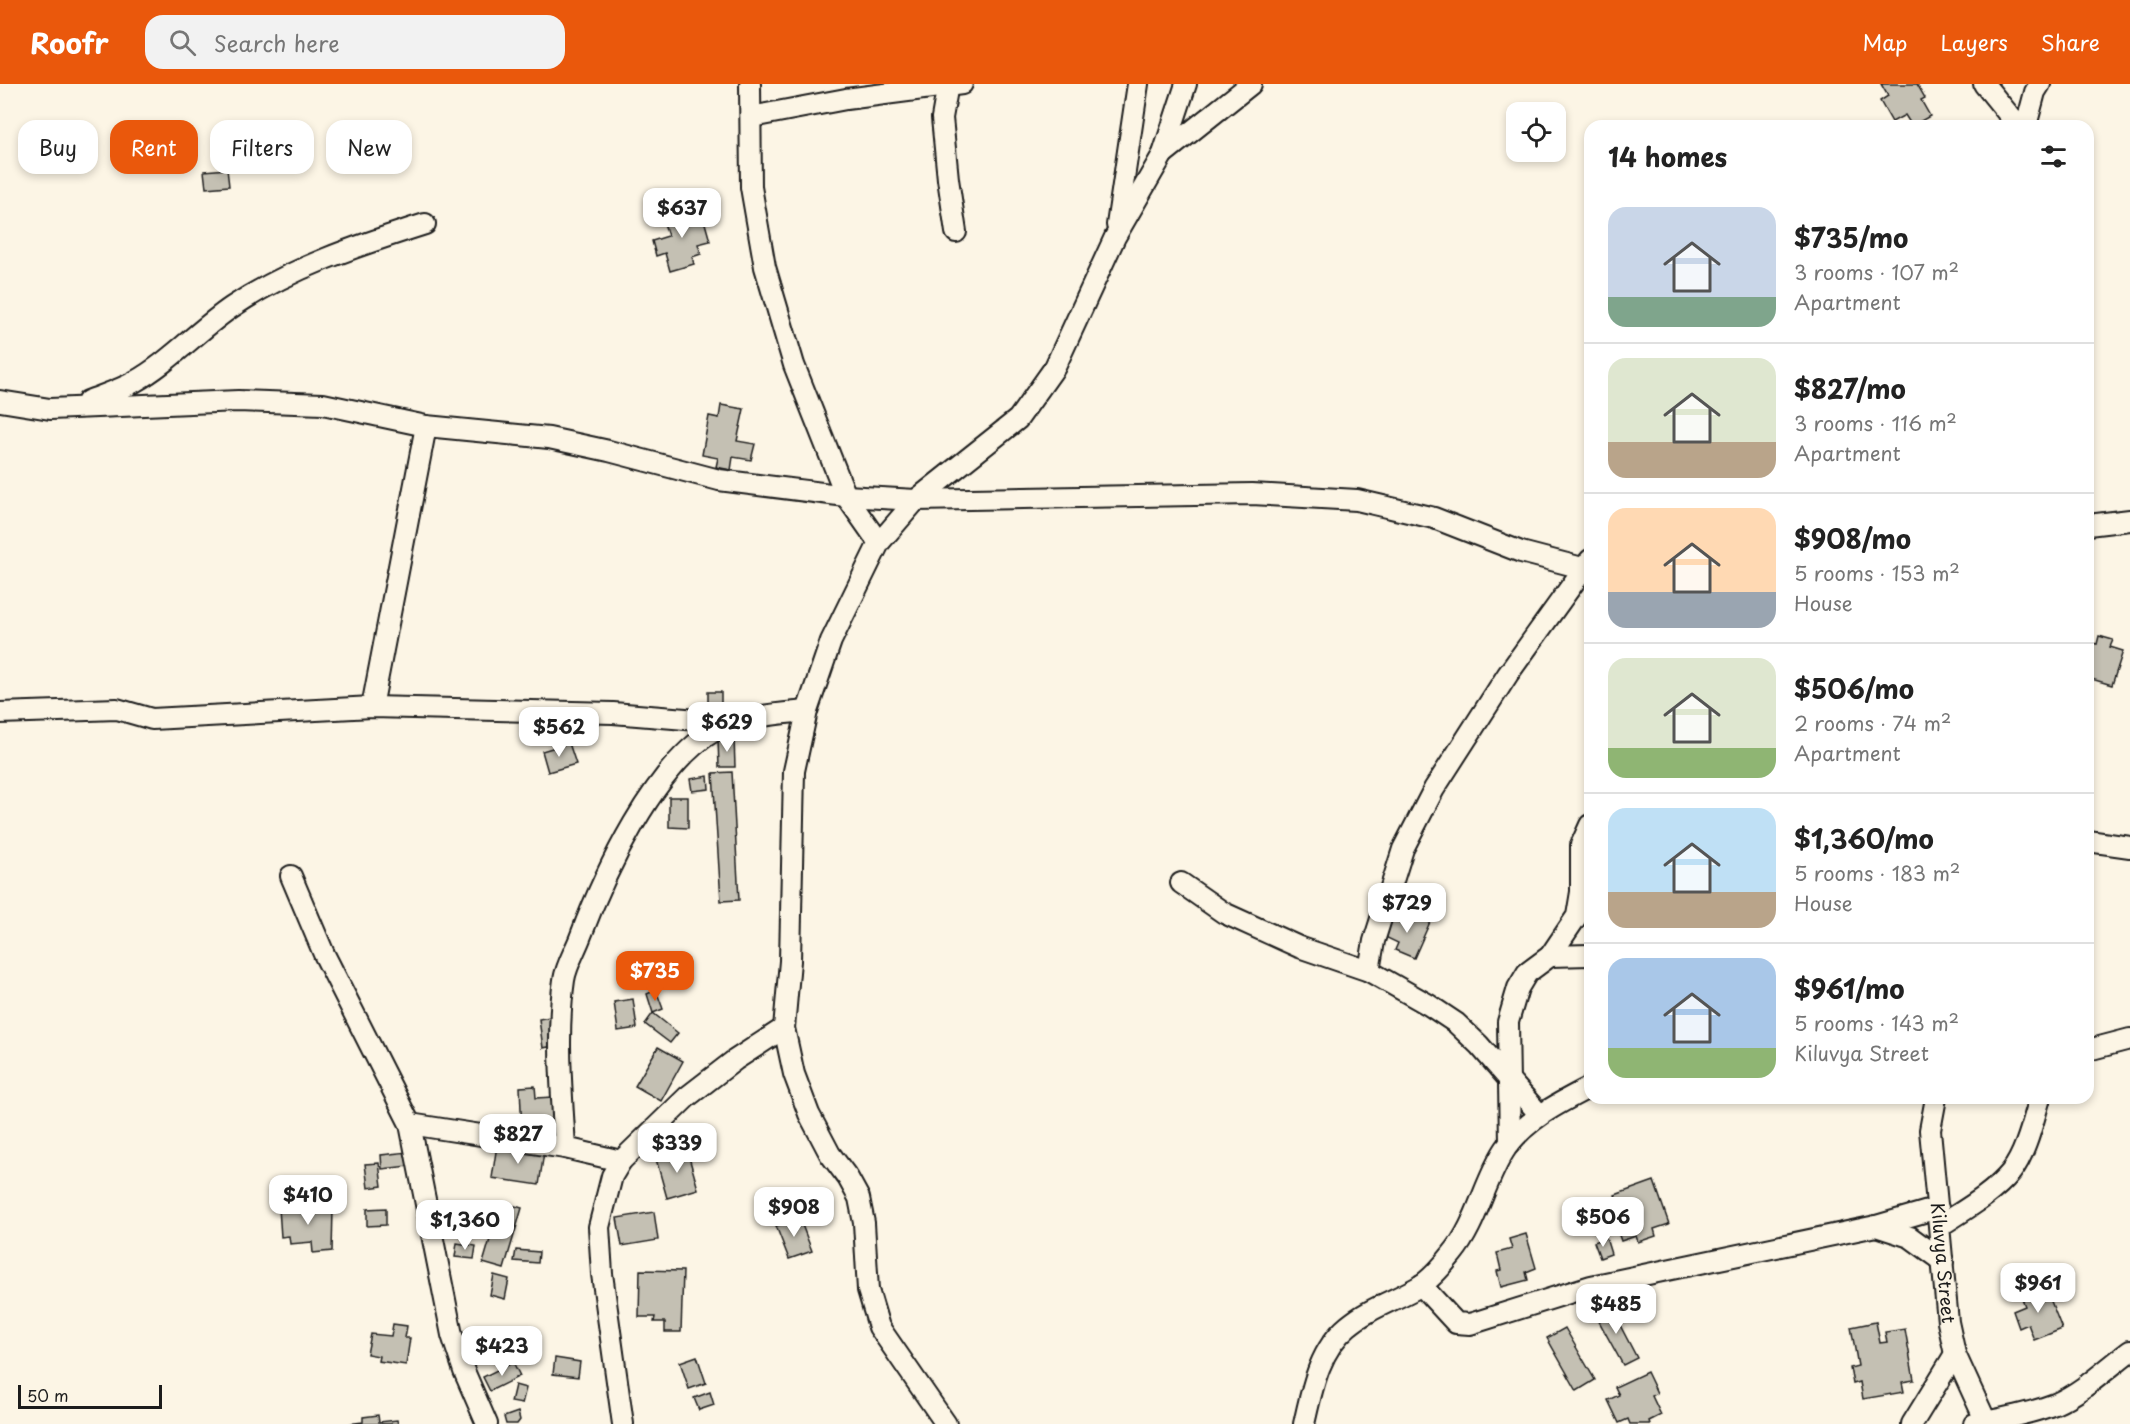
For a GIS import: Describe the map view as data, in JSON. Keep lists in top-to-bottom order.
{
  "streets": {
    "street": ["Kiluvya Street"]
  },
  "scale_bar": "50 m",
  "page": {
    "header": "Roofr",
    "search": "Search here",
    "nav": ["Map", "Layers", "Share"],
    "chip": [
      "Buy",
      "Rent",
      "Filters",
      "New"
    ],
    "heading": "14 homes",
    "price": [
      "$637",
      "$629",
      "$562",
      "$729",
      "$735",
      "$827",
      "$339",
      "$410",
      "$908",
      "$506",
      "$1,360",
      "$961",
      "$485",
      "$423"
    ],
    "list": [
      {
        "name": "$735/mo",
        "note": "3 rooms · 107 m² · Apartment"
      },
      {
        "name": "$827/mo",
        "note": "3 rooms · 116 m² · Apartment"
      },
      {
        "name": "$908/mo",
        "note": "5 rooms · 153 m² · House"
      },
      {
        "name": "$506/mo",
        "note": "2 rooms · 74 m² · Apartment"
      },
      {
        "name": "$1,360/mo",
        "note": "5 rooms · 183 m² · House"
      },
      {
        "name": "$961/mo",
        "note": "5 rooms · 143 m² · Kiluvya Street"
      }
    ],
    "scale": "50 m"
  }
}
